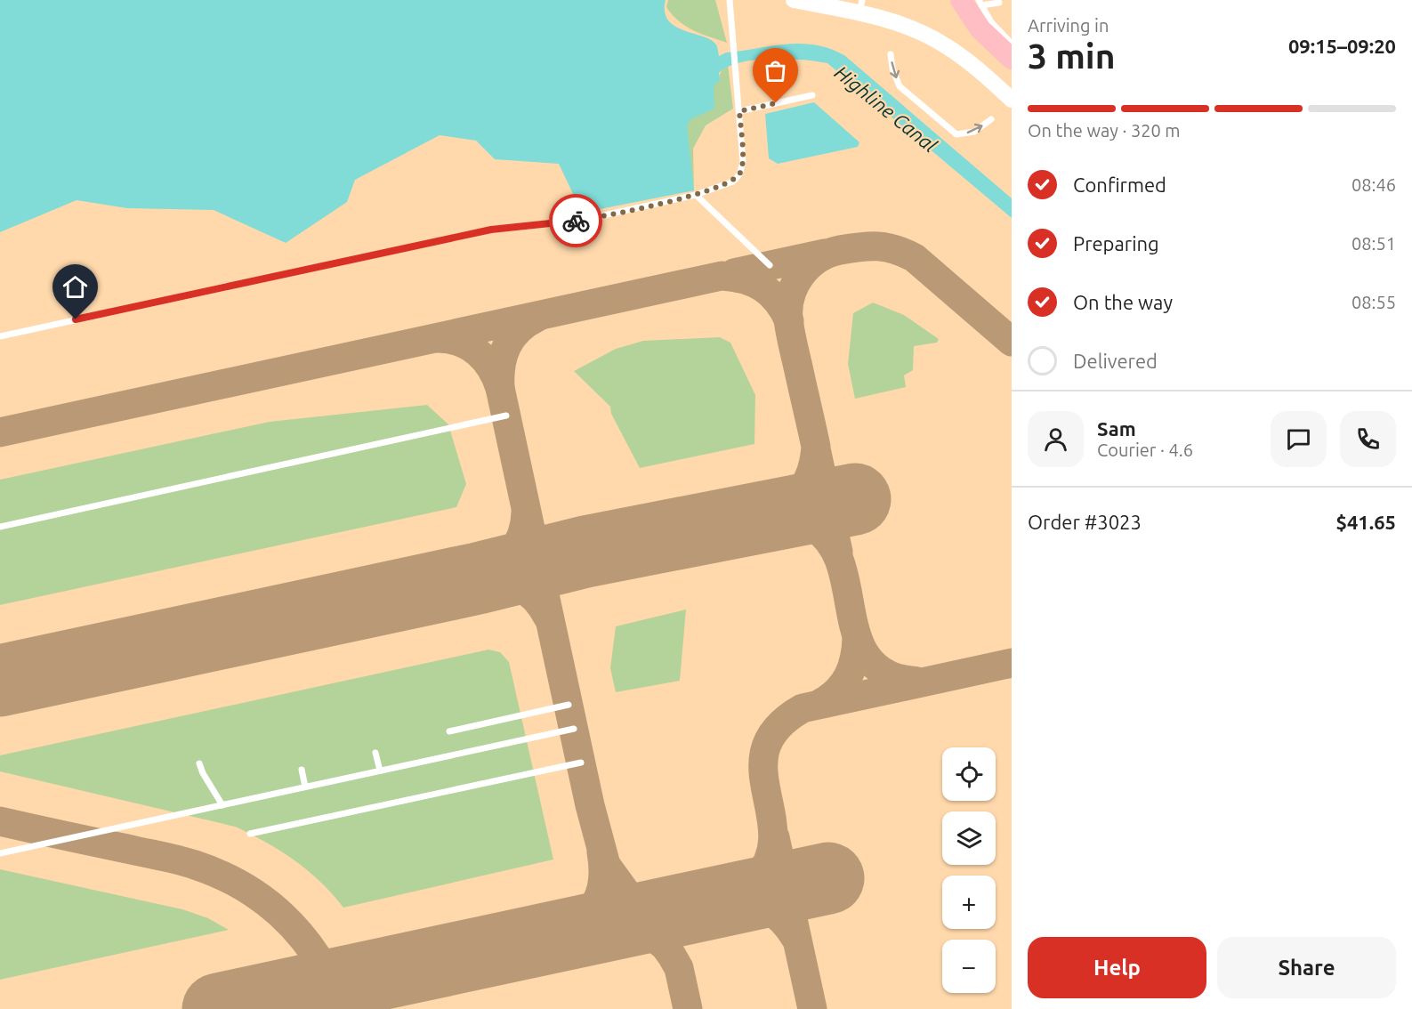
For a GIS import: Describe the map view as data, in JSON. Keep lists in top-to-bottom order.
{
  "water": ["Highline Canal"],
  "page": {
    "heading": ["3 min", "Arriving in", "09:15–09:20"],
    "panel": [
      "Sam",
      "Courier · 4.6",
      "Order #3023",
      "$41.65"
    ],
    "bar": "On the way · 320 m",
    "list": [
      ["Confirmed", "08:46"],
      ["Preparing", "08:51"],
      ["On the way", "08:55"],
      "Delivered"
    ],
    "map_buttons": ["+", "−"],
    "buttons": ["Help", "Share"]
  }
}
